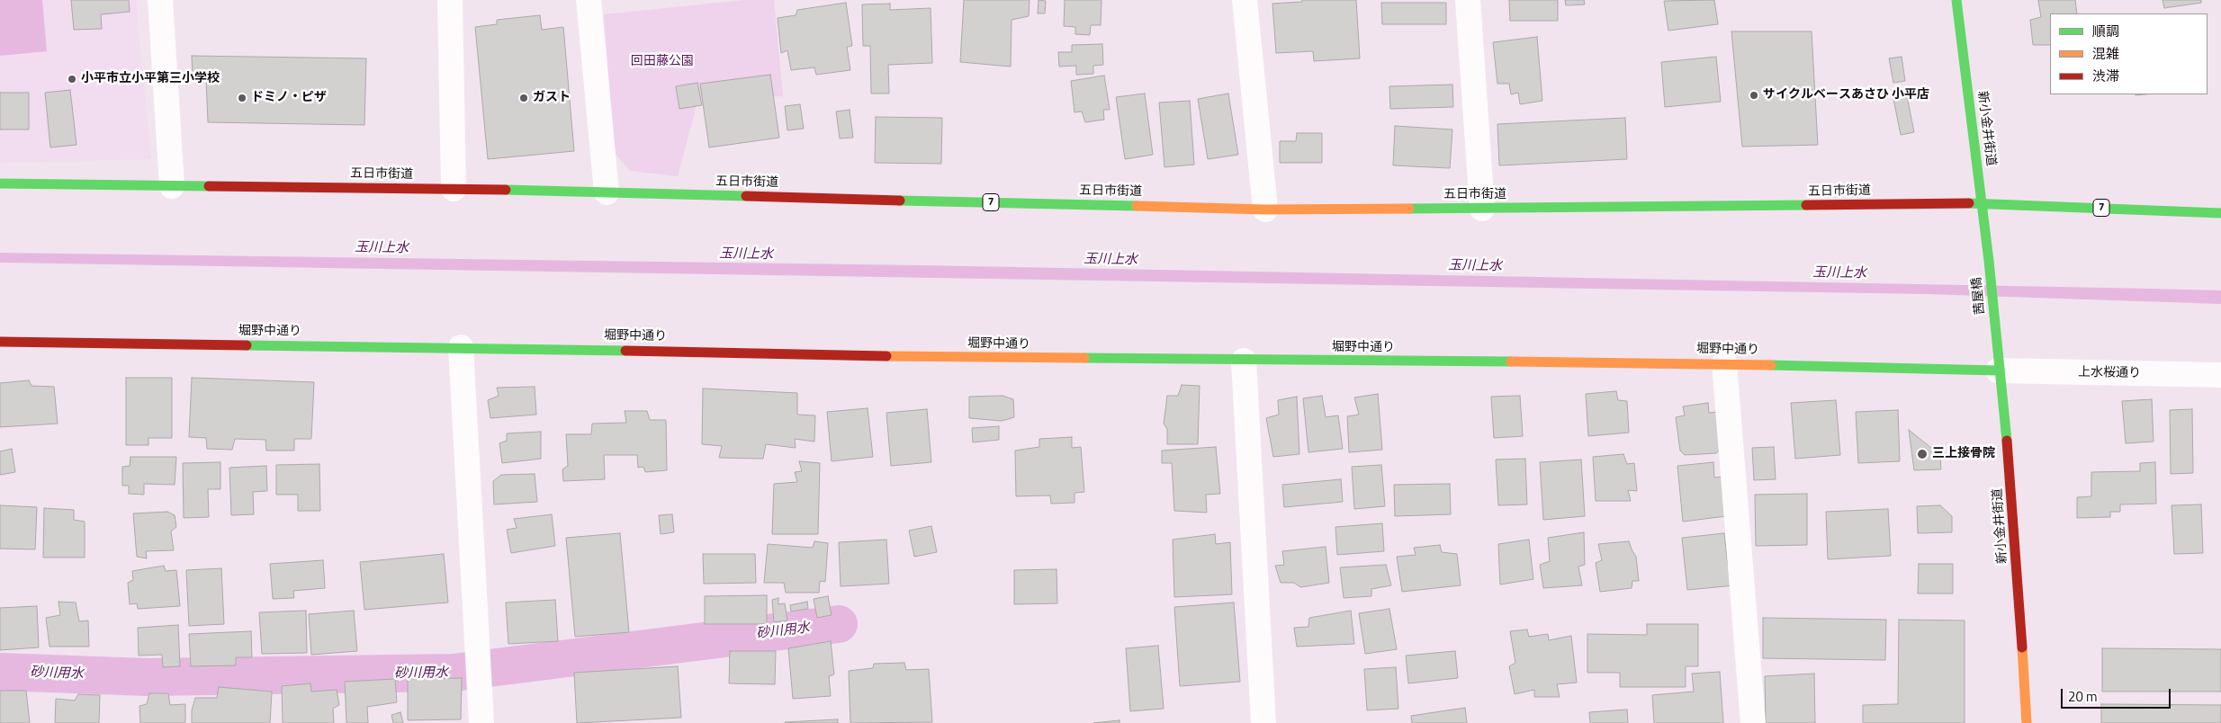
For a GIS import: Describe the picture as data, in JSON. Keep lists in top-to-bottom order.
{
  "streets": {
    "main road": [
      "新小金井街道",
      "五日市街道",
      "7",
      "茜屋橋",
      "堀野中通り"
    ],
    "street": ["上水桜通り"]
  },
  "crossings": [
    ["新小金井街道", "五日市街道"],
    ["新小金井街道", "茜屋橋"],
    ["新小金井街道", "堀野中通り"],
    ["新小金井街道", "上水桜通り"],
    ["堀野中通り", "上水桜通り"]
  ],
  "water": ["玉川上水", "砂川用水"],
  "parks": ["回田藤公園"],
  "places": [
    "小平市立小平第三小学校",
    "サイクルベースあさひ 小平店",
    "ドミノ・ピザ",
    "ガスト",
    "三上接骨院"
  ],
  "legend": ["順調", "混雑", "渋滞"],
  "scale_bar": "20 m"
}
